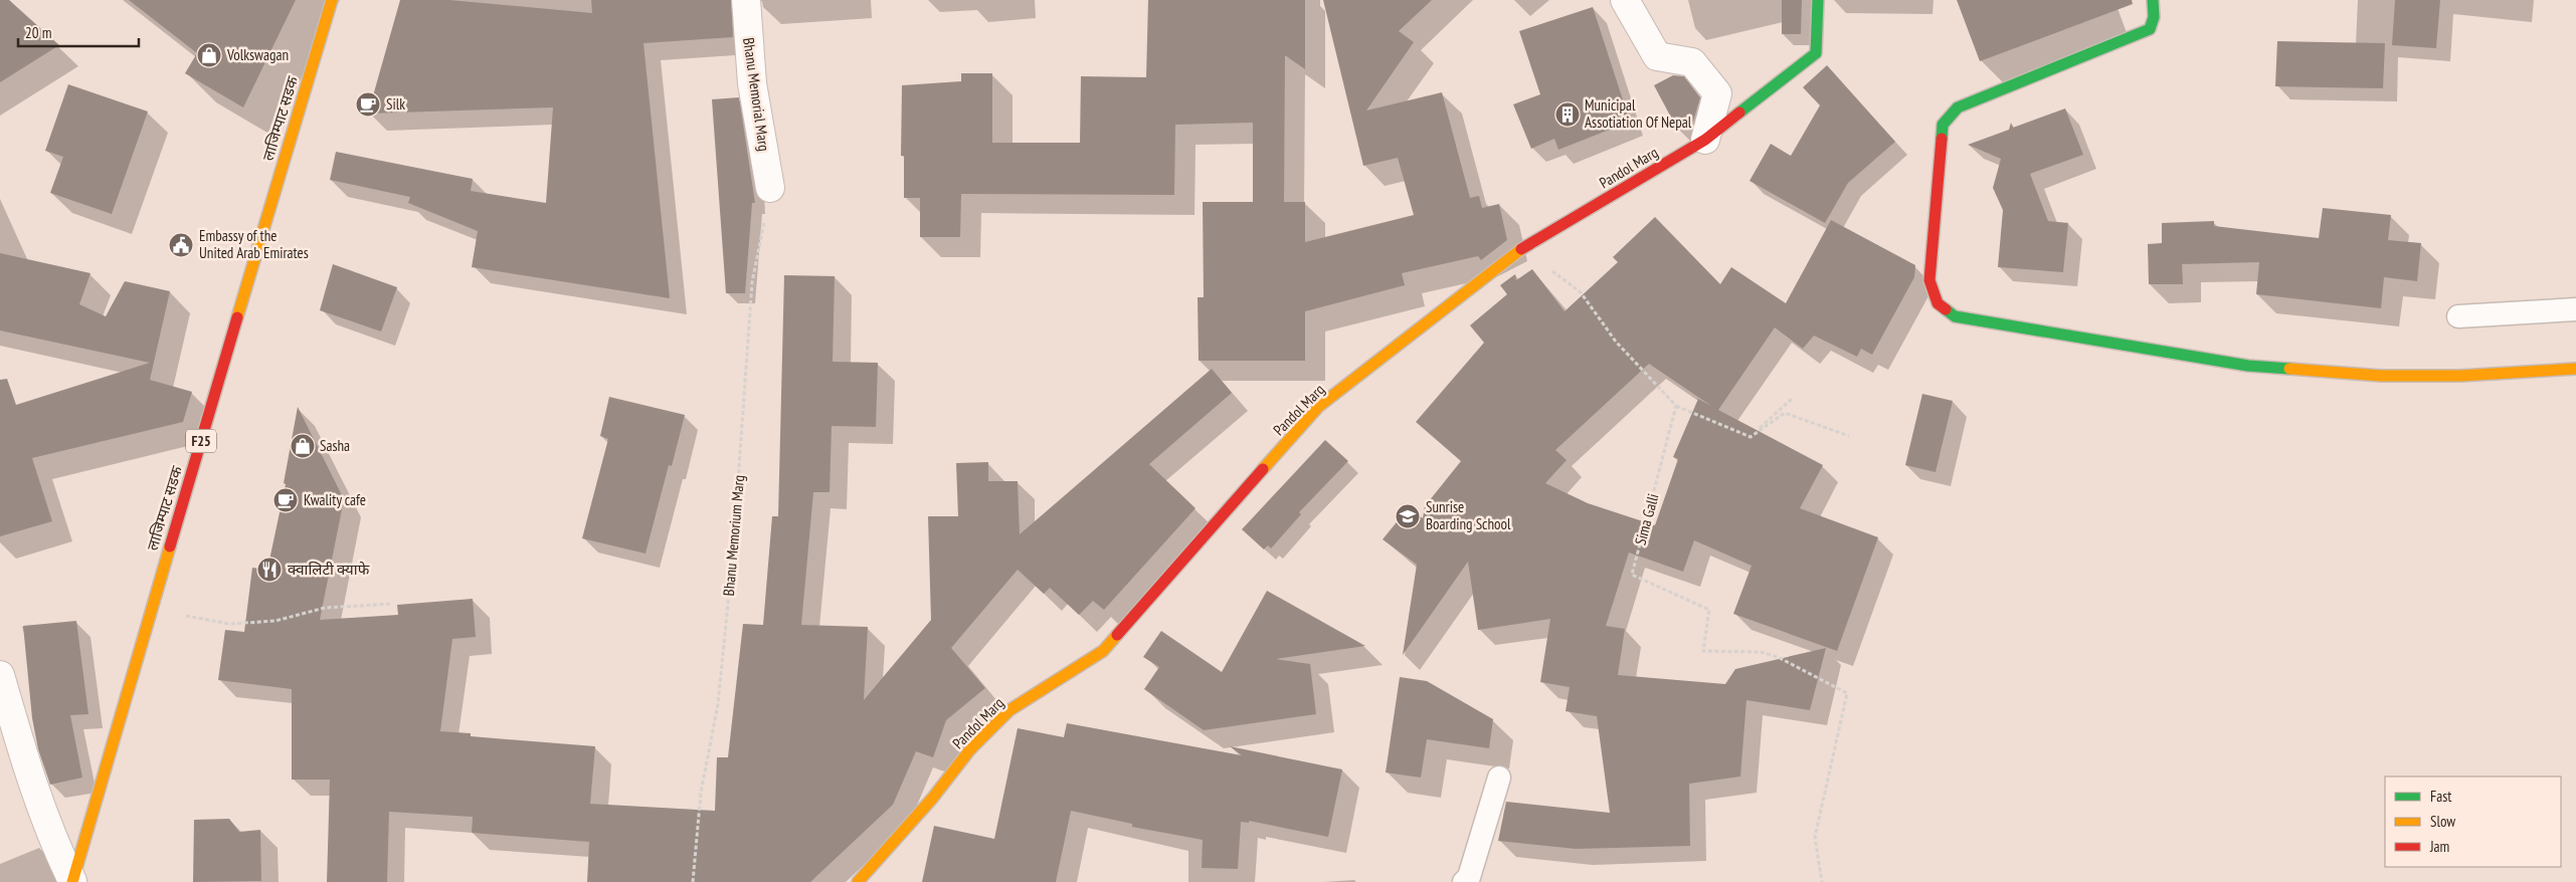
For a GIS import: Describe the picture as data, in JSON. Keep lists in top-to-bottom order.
{
  "streets": {
    "street": [
      "Bhanu Memorial Marg",
      "लाजिम्पाट सडक",
      "Pandol Marg",
      "F25"
    ],
    "path": ["Sima Galli", "Bhanu Memorium Marg"]
  },
  "crossings": [
    ["Bhanu Memorial Marg", "Bhanu Memorium Marg"]
  ],
  "places": {
    "shop": ["Volkswagan", "Sasha"],
    "cafe": ["Silk", "Kwality cafe"],
    "building": ["Municipal Assotiation Of Nepal"],
    "public building": ["Embassy of the United Arab Emirates"],
    "school or university": ["Sunrise Boarding School"],
    "restaurant": ["क्वालिटी क्याफे"]
  },
  "legend": ["Fast", "Slow", "Jam"],
  "scale_bar": "20 m"
}
